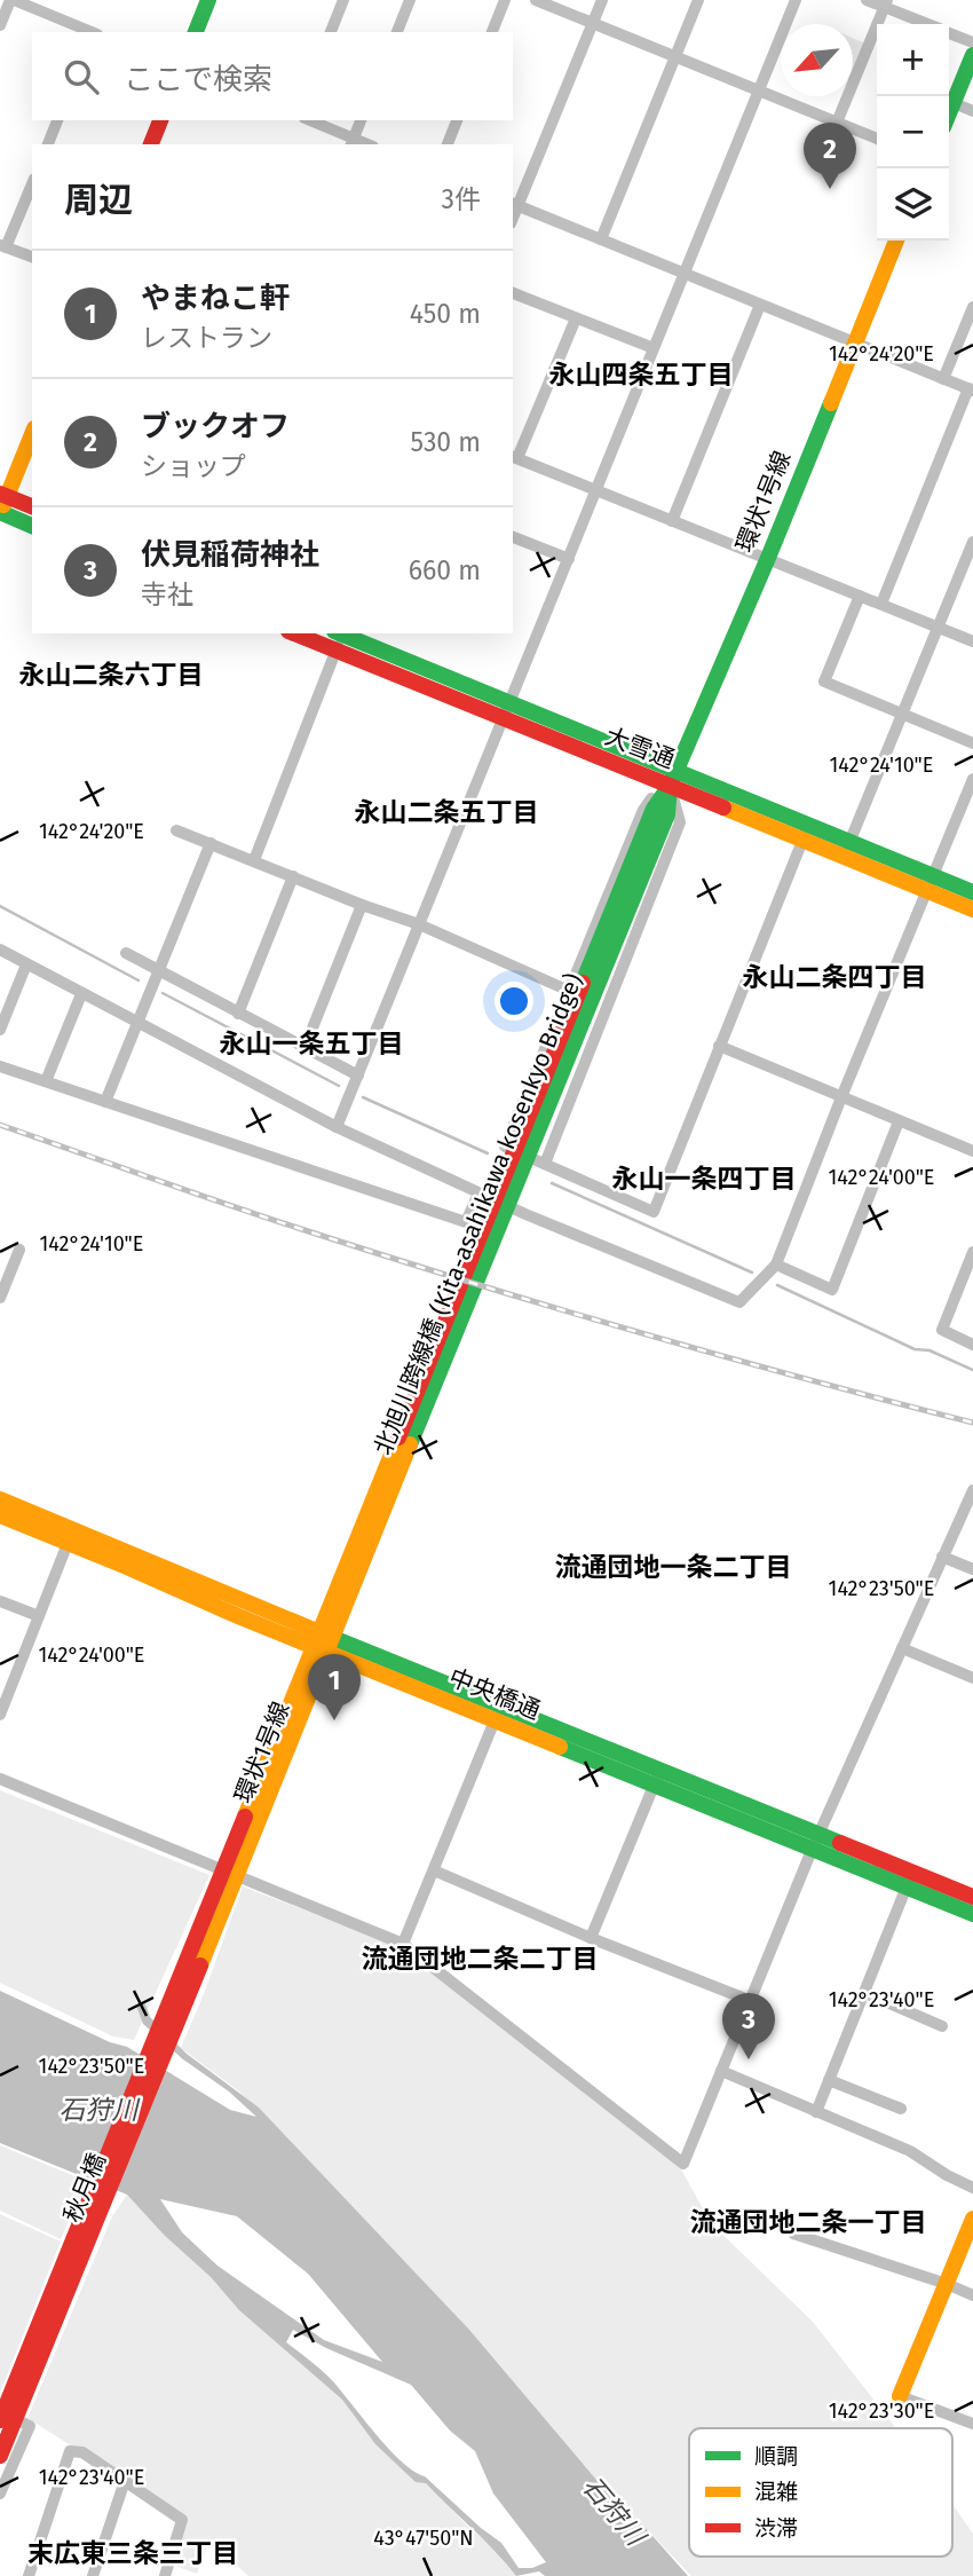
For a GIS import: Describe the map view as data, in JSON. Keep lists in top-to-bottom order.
{
  "streets": {
    "main road": [
      "環状1号線",
      "大雪通",
      "北旭川跨線橋 (Kita-asahikawa kosenkyo Bridge)",
      "中央橋通",
      "秋月橋"
    ]
  },
  "crossings": [
    ["環状1号線", "大雪通"],
    ["環状1号線", "北旭川跨線橋 (Kita-asahikawa kosenkyo Bridge)"],
    ["環状1号線", "中央橋通"],
    ["環状1号線", "秋月橋"]
  ],
  "districts": [
    "永山四条五丁目",
    "永山二条六丁目",
    "永山二条五丁目",
    "永山二条四丁目",
    "永山一条五丁目",
    "永山一条四丁目",
    "流通団地一条二丁目",
    "流通団地二条二丁目",
    "流通団地二条一丁目",
    "末広東三条三丁目"
  ],
  "water": ["石狩川"],
  "legend": ["順調", "混雑", "渋滞"],
  "north": "bottom left",
  "page": {
    "map_buttons": ["+", "−"],
    "search": "ここで検索",
    "pins": ["2", "1", "3"],
    "heading": ["周辺", "3件"],
    "list": [
      {
        "mark": "1",
        "name": "やまねこ軒",
        "note": "レストラン",
        "value": "450 m"
      },
      {
        "mark": "2",
        "name": "ブックオフ",
        "note": "ショップ",
        "value": "530 m"
      },
      {
        "mark": "3",
        "name": "伏見稲荷神社",
        "note": "寺社",
        "value": "660 m"
      }
    ]
  },
  "coordinates": [
    "142°24'20\"E",
    "142°24'10\"E",
    "142°24'00\"E",
    "142°23'50\"E",
    "142°23'40\"E",
    "142°23'30\"E",
    "43°47'50\"N"
  ]
}
